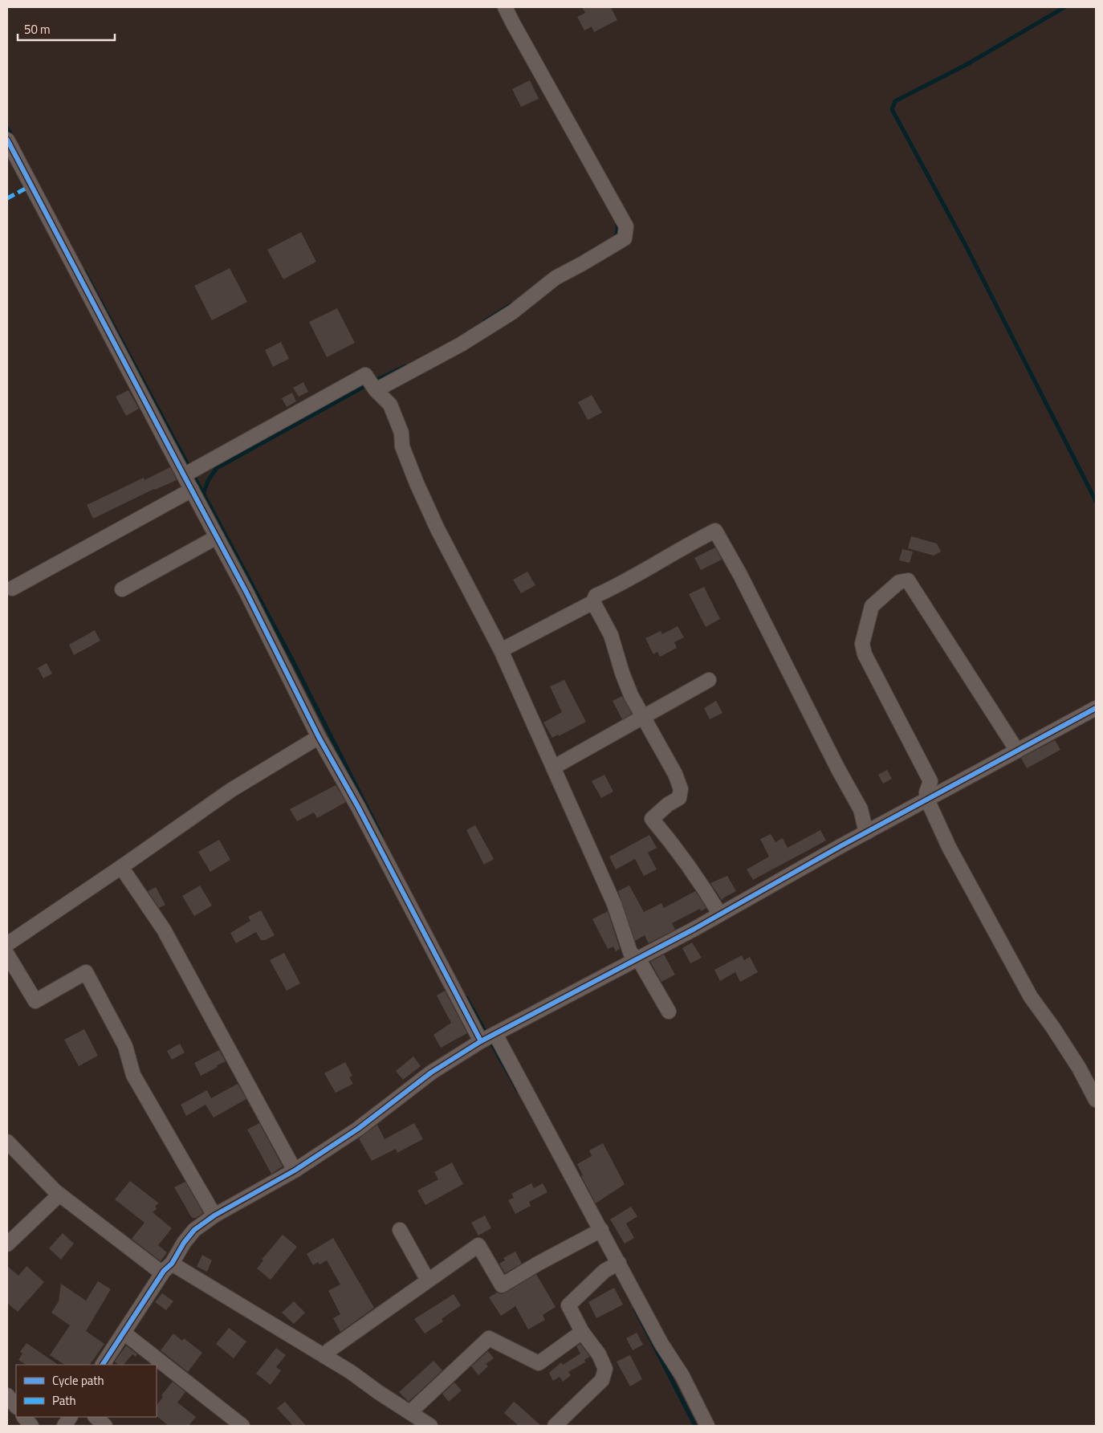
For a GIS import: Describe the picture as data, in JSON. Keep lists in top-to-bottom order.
{
  "legend": ["Cycle path", "Path"],
  "scale_bar": "50 m"
}
